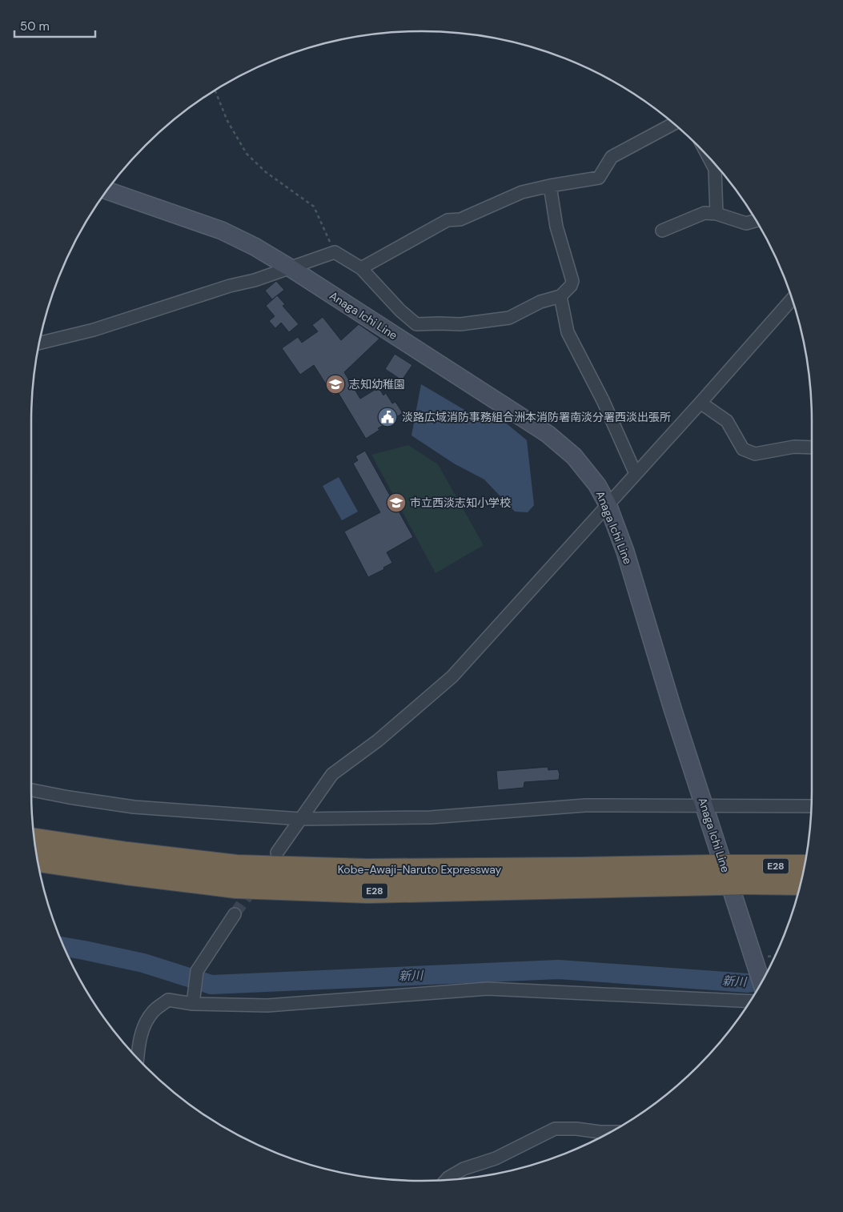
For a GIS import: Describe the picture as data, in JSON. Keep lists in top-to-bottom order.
{
  "streets": {
    "highway": ["E28", "Kobe-Awaji-Naruto Expressway"],
    "main road": ["Anaga Ichi Line"]
  },
  "water": ["新川"],
  "places": {
    "school or university": ["志知幼稚園", "市立西淡志知小学校"],
    "public building": ["淡路広域消防事務組合洲本消防署南淡分署西淡出張所"]
  },
  "scale_bar": "50 m"
}
